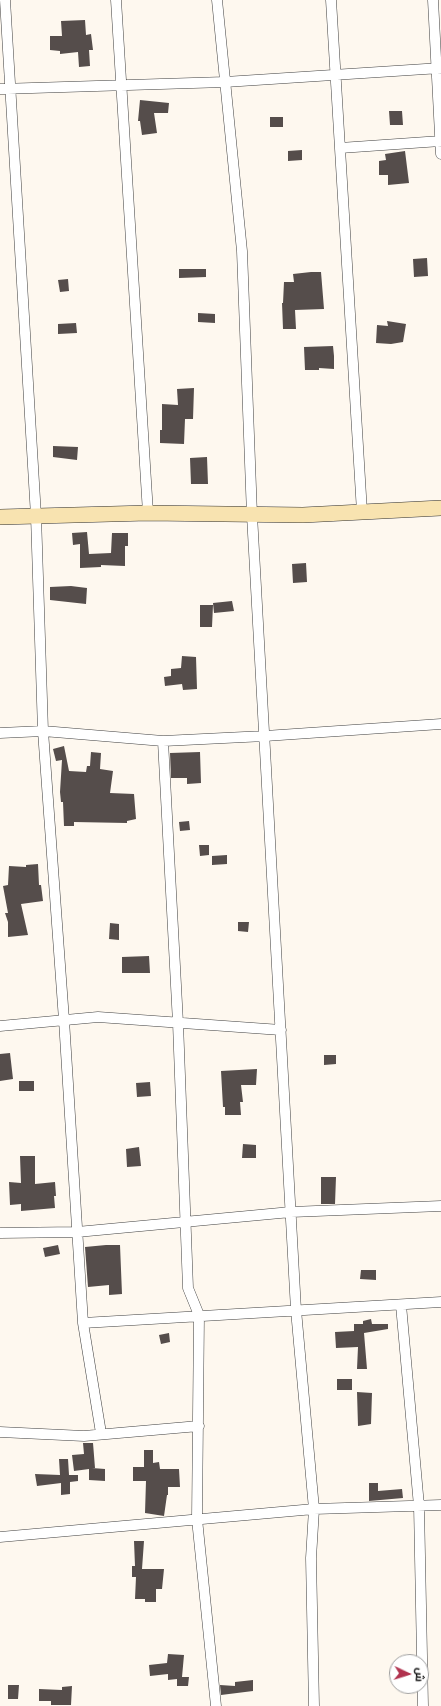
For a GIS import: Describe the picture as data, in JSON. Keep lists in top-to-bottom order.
{
  "north": "right"
}
